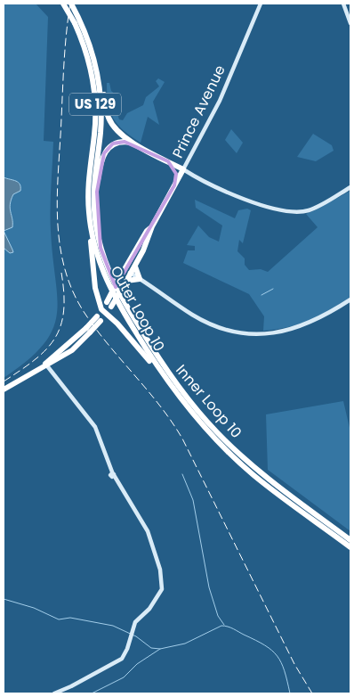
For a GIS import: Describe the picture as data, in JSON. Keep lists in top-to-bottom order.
{
  "streets": {
    "highway": [
      "US 129",
      "Prince Avenue",
      "Outer Loop 10",
      "Inner Loop 10"
    ]
  },
  "crossings": [
    ["US 129", "Prince Avenue"],
    ["US 129", "Outer Loop 10"],
    ["US 129", "Inner Loop 10"]
  ]
}
